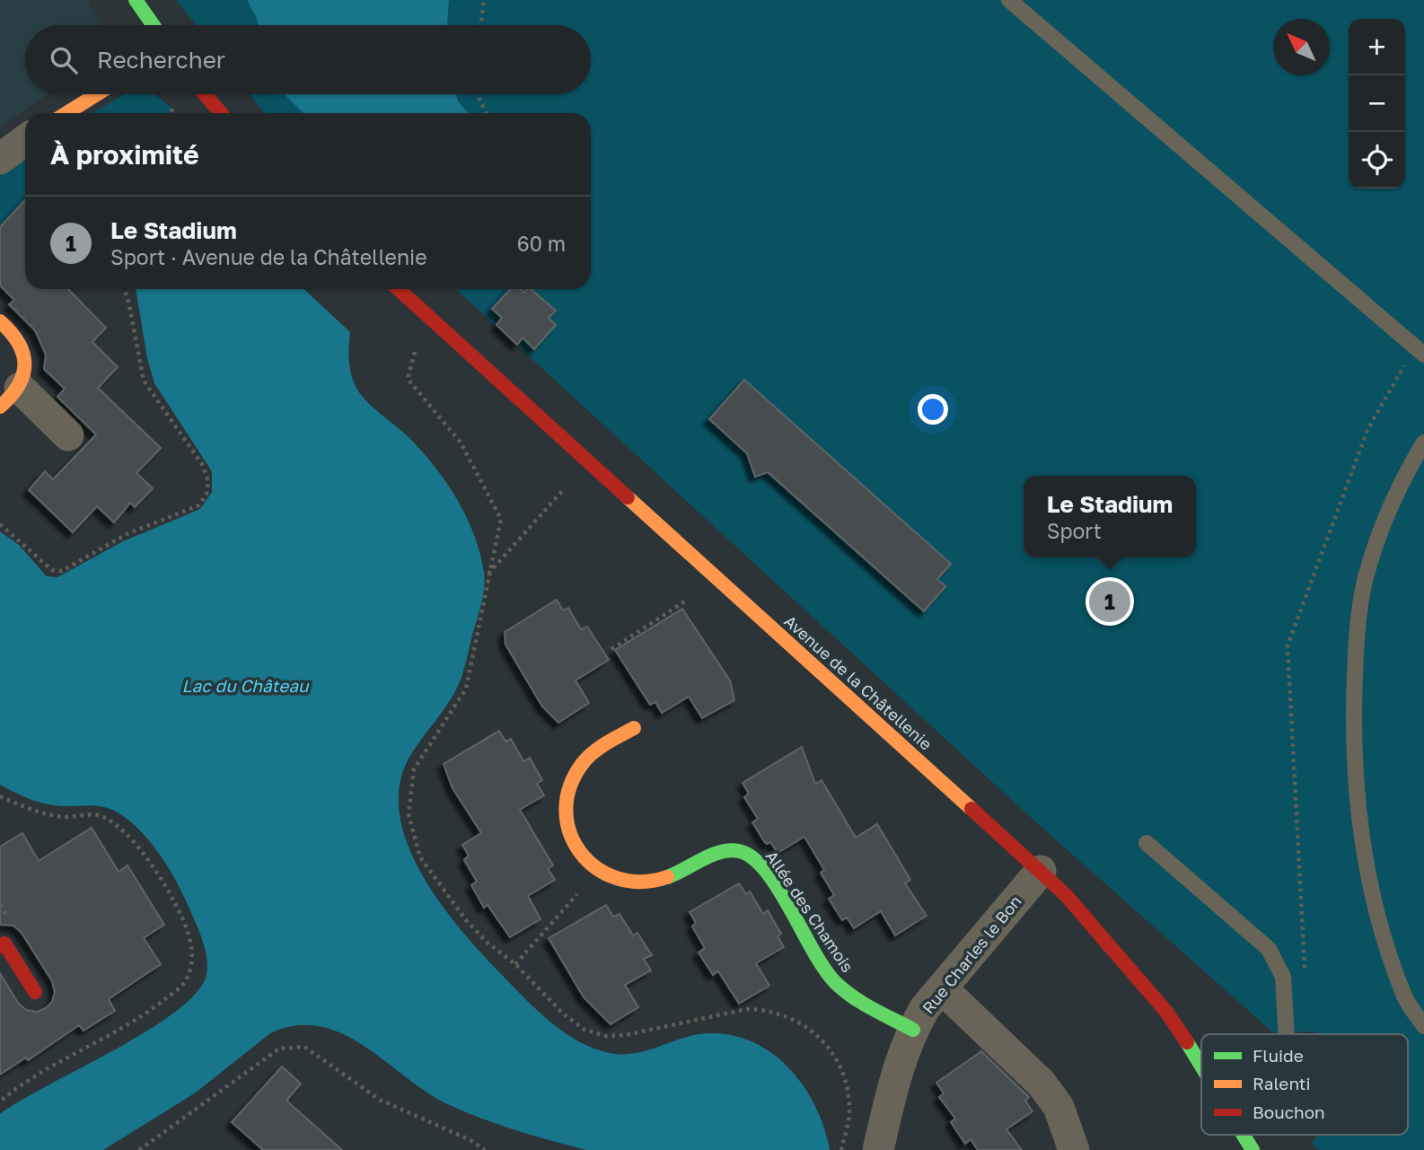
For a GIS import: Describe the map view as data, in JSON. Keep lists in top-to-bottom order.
{
  "streets": {
    "street": ["Avenue de la Châtellenie", "Allée des Chamois", "Rue Charles le Bon"]
  },
  "crossings": [
    ["Avenue de la Châtellenie", "Rue Charles le Bon"],
    ["Allée des Chamois", "Rue Charles le Bon"]
  ],
  "water": ["Lac du Château"],
  "legend": ["Fluide", "Ralenti", "Bouchon"],
  "north": "top left",
  "page": {
    "map_buttons": ["+", "−"],
    "search": "Rechercher",
    "heading": "À proximité",
    "list": [
      {
        "mark": "1",
        "name": "Le Stadium",
        "note": "Sport · Avenue de la Châtellenie",
        "value": "60 m"
      }
    ],
    "popup": ["Le Stadium", "Sport"],
    "pins": "1"
  }
}
